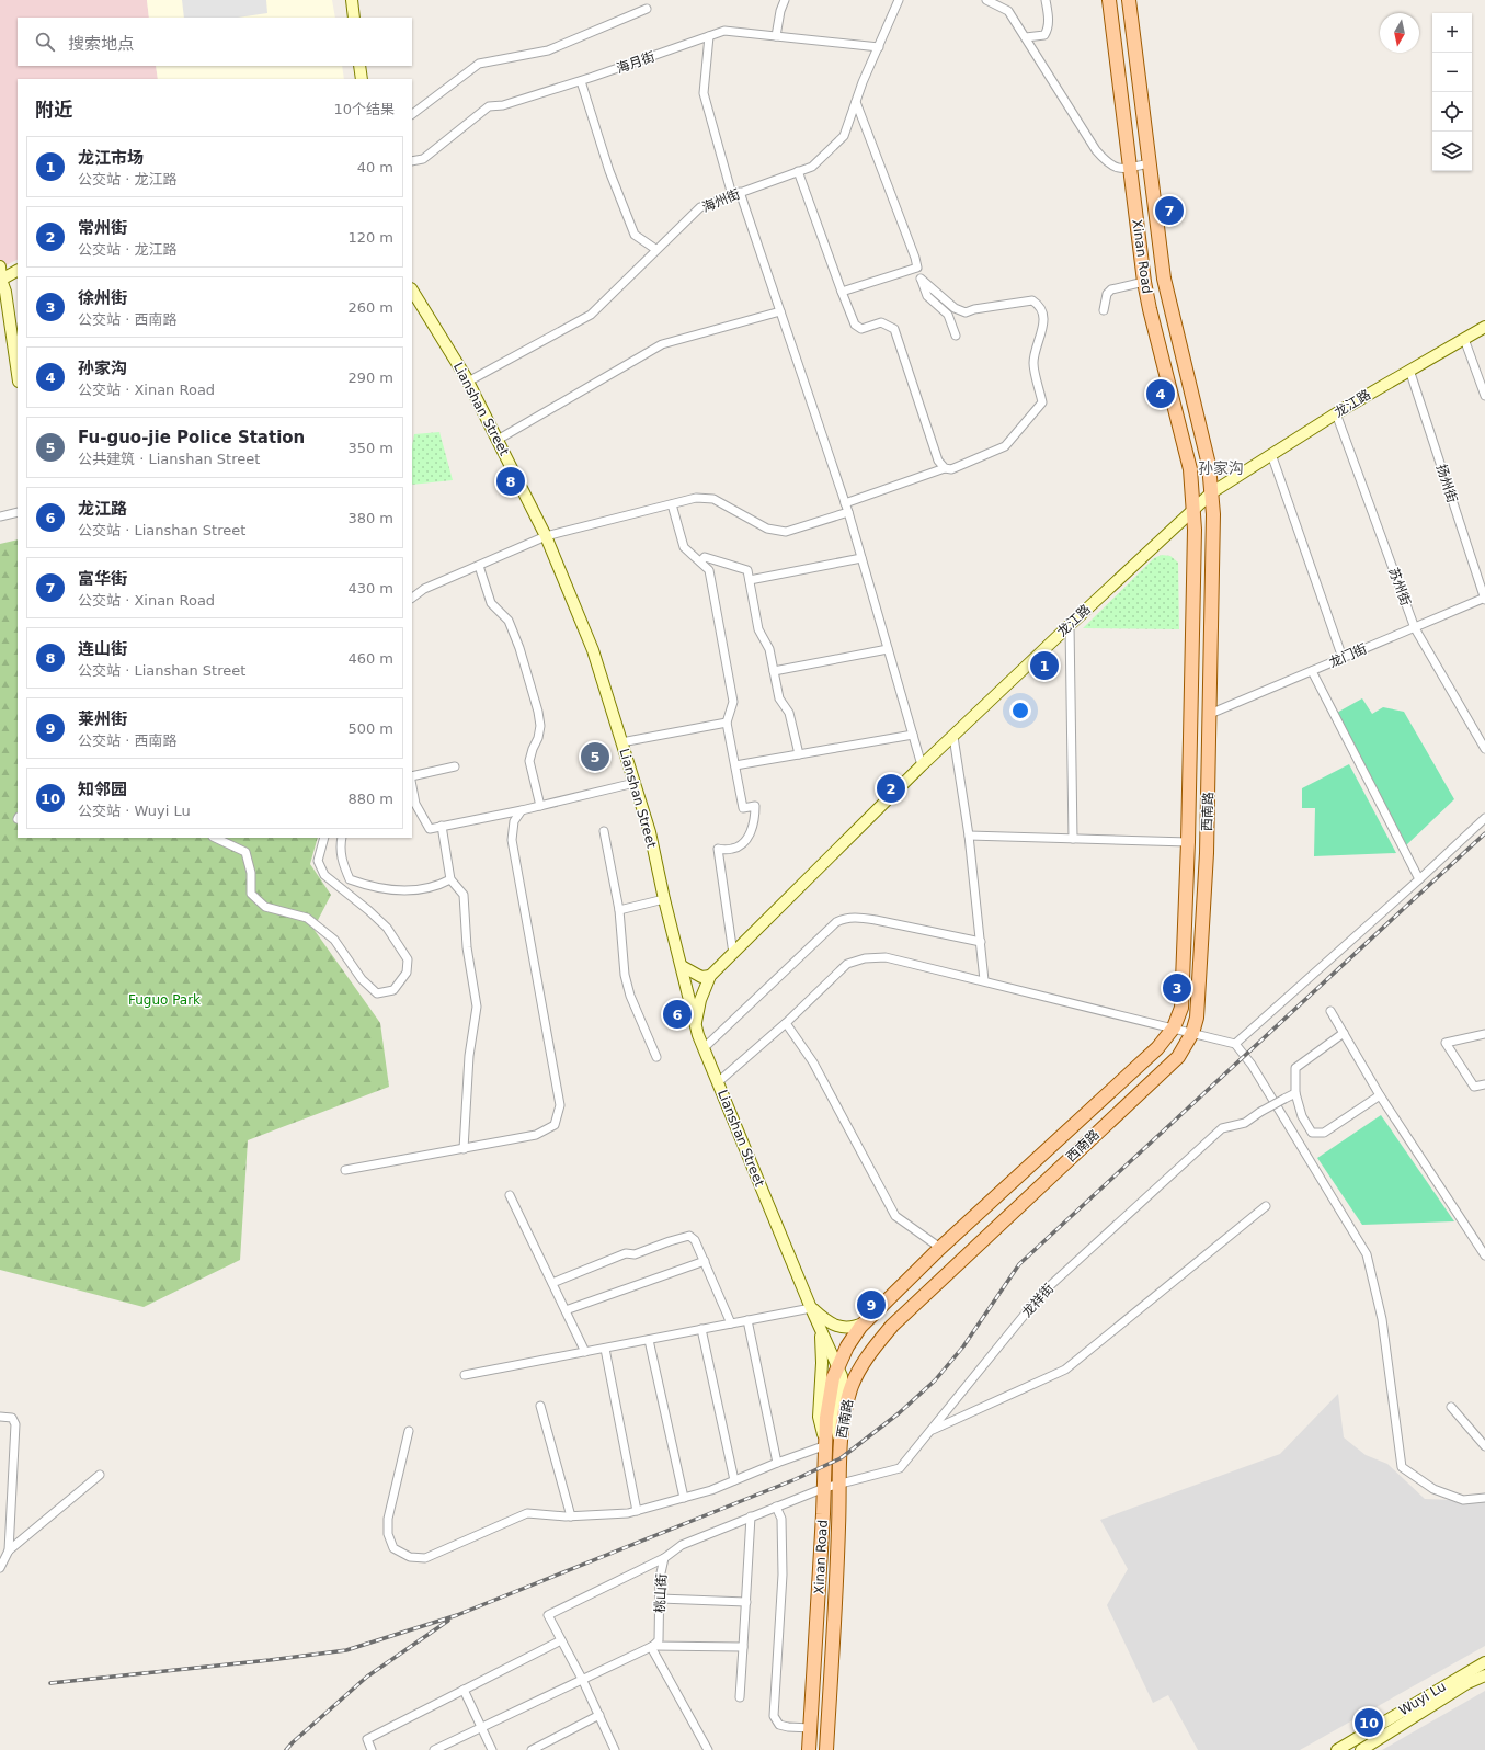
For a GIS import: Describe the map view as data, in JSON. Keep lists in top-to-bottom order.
{
  "streets": {
    "main road": ["Xinan Road", "西南路"],
    "street": [
      "海月街",
      "海州街",
      "龙江路",
      "Lianshan Street",
      "扬州街",
      "苏州街",
      "龙门街",
      "龙祥街",
      "桃山街",
      "Wuyi Lu"
    ]
  },
  "crossings": [
    ["海月街", "海州街"],
    ["海州街", "Lianshan Street"],
    ["Xinan Road", "龙江路"],
    ["Xinan Road", "Lianshan Street"],
    ["Xinan Road", "西南路"],
    ["Xinan Road", "龙祥街"],
    ["Xinan Road", "桃山街"],
    ["龙江路", "Lianshan Street"],
    ["龙江路", "扬州街"],
    ["龙江路", "苏州街"],
    ["龙江路", "西南路"],
    ["Lianshan Street", "西南路"],
    ["扬州街", "龙门街"],
    ["苏州街", "龙门街"],
    ["龙门街", "西南路"],
    ["西南路", "龙祥街"],
    ["龙祥街", "桃山街"]
  ],
  "districts": ["孙家沟"],
  "parks": ["Fuguo Park"],
  "north": "bottom",
  "page": {
    "map_buttons": ["+", "−"],
    "search": "搜索地点",
    "heading": ["附近", "10个结果"],
    "list": [
      {
        "mark": "1",
        "name": "龙江市场",
        "note": "公交站 · 龙江路",
        "value": "40 m"
      },
      {
        "mark": "2",
        "name": "常州街",
        "note": "公交站 · 龙江路",
        "value": "120 m"
      },
      {
        "mark": "3",
        "name": "徐州街",
        "note": "公交站 · 西南路",
        "value": "260 m"
      },
      {
        "mark": "4",
        "name": "孙家沟",
        "note": "公交站 · Xinan Road",
        "value": "290 m"
      },
      {
        "mark": "5",
        "name": "Fu-guo-jie Police Station",
        "note": "公共建筑 · Lianshan Street",
        "value": "350 m"
      },
      {
        "mark": "6",
        "name": "龙江路",
        "note": "公交站 · Lianshan Street",
        "value": "380 m"
      },
      {
        "mark": "7",
        "name": "富华街",
        "note": "公交站 · Xinan Road",
        "value": "430 m"
      },
      {
        "mark": "8",
        "name": "连山街",
        "note": "公交站 · Lianshan Street",
        "value": "460 m"
      },
      {
        "mark": "9",
        "name": "莱州街",
        "note": "公交站 · 西南路",
        "value": "500 m"
      },
      {
        "mark": "10",
        "name": "知邻园",
        "note": "公交站 · Wuyi Lu",
        "value": "880 m"
      }
    ],
    "pins": [
      "7",
      "4",
      "8",
      "1",
      "5",
      "2",
      "3",
      "6",
      "9",
      "10"
    ]
  }
}
